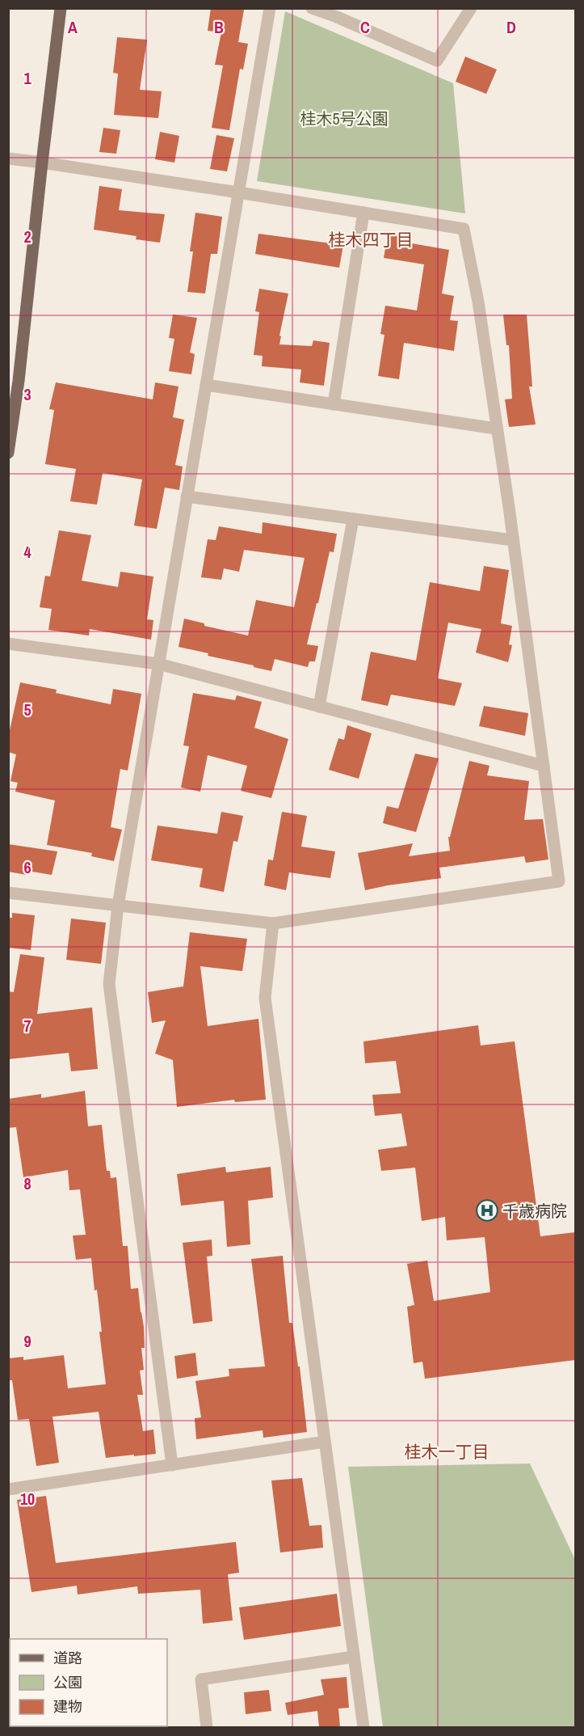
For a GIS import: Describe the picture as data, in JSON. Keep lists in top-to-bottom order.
{
  "districts": ["桂木四丁目", "桂木一丁目"],
  "parks": ["桂木5号公園"],
  "places": {
    "hospital": ["千歳病院"]
  },
  "legend": ["道路", "公園", "建物"],
  "grid": {
    "columns": [
      "A",
      "B",
      "C",
      "D"
    ],
    "rows": [
      "1",
      "2",
      "3",
      "4",
      "5",
      "6",
      "7",
      "8",
      "9",
      "10"
    ]
  }
}
